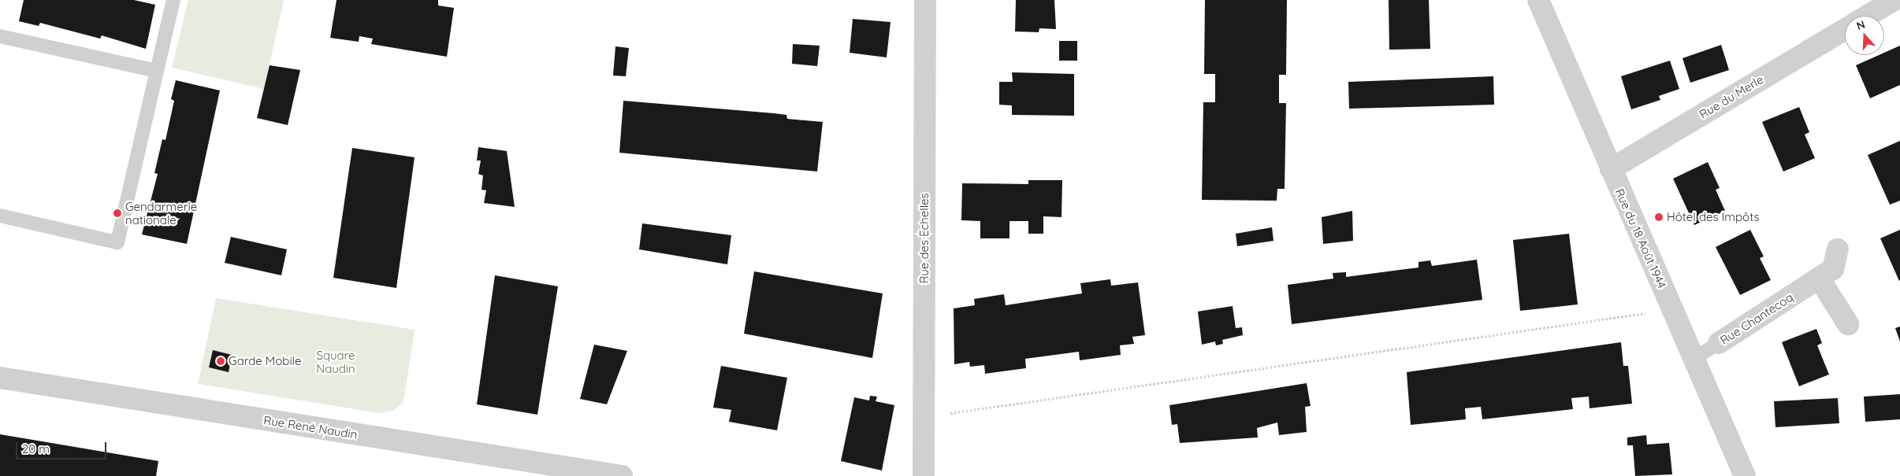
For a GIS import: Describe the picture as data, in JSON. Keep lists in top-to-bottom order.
{
  "streets": {
    "street": [
      "Rue du Merle",
      "Rue des Echelles",
      "Rue du 18 Août 1944",
      "Rue Chantecoq",
      "Rue René Naudin"
    ]
  },
  "crossings": [
    ["Rue du Merle", "Rue du 18 Août 1944"],
    ["Rue du 18 Août 1944", "Rue Chantecoq"]
  ],
  "parks": ["Square Naudin"],
  "places": ["Gendarmerie nationale", "Hôtel des Impôts", "Garde Mobile"],
  "scale_bar": "20 m",
  "north": "top"
}
